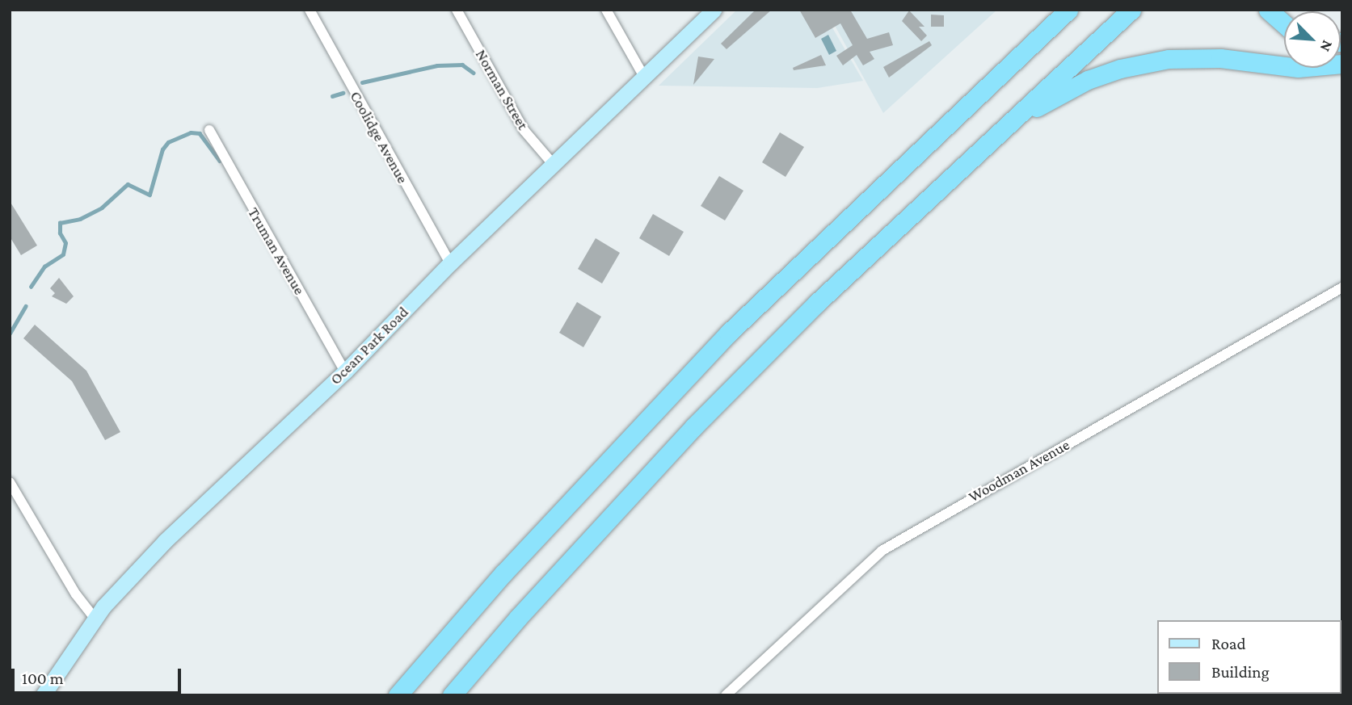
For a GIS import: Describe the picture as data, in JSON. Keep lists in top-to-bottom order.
{
  "streets": {
    "main road": ["Ocean Park Road"],
    "street": [
      "Norman Street",
      "Coolidge Avenue",
      "Truman Avenue",
      "Woodman Avenue"
    ]
  },
  "crossings": [
    ["Norman Street", "Ocean Park Road"],
    ["Coolidge Avenue", "Ocean Park Road"],
    ["Truman Avenue", "Ocean Park Road"]
  ],
  "legend": ["Road", "Building"],
  "scale_bar": "100 m",
  "north": "bottom right"
}
